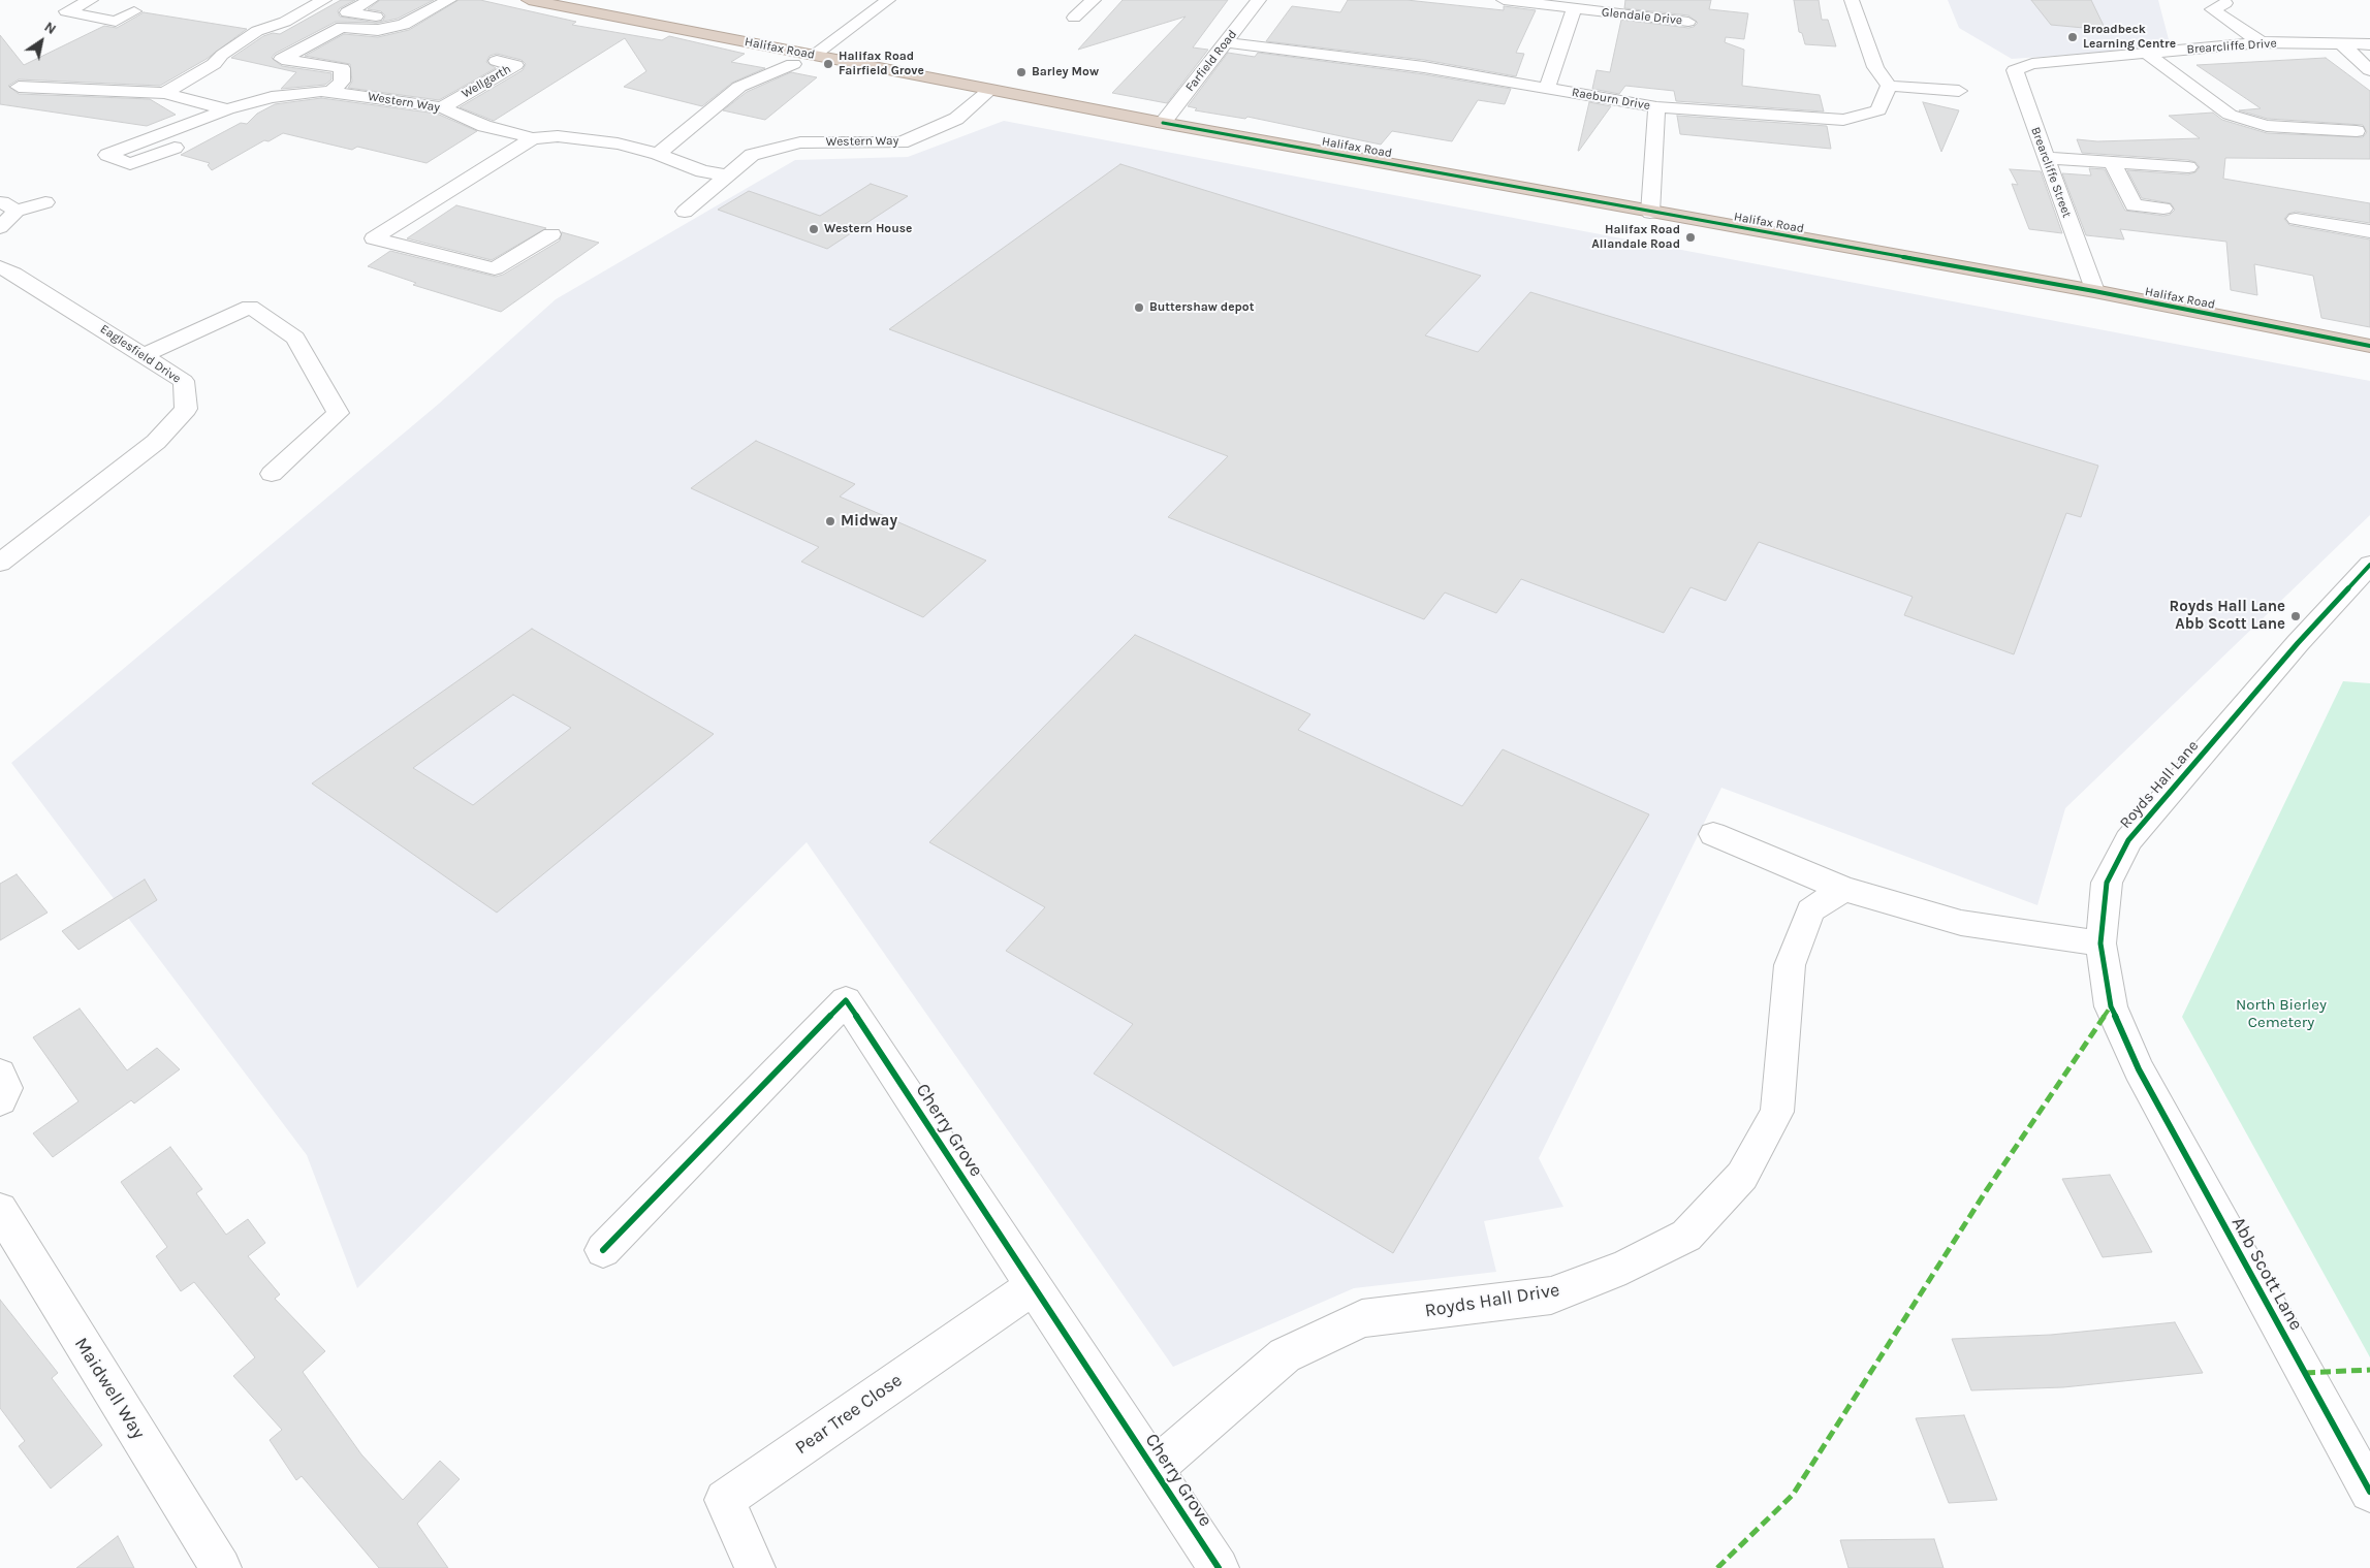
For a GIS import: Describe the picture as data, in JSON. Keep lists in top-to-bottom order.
{
  "streets": {
    "highway": ["Halifax Road"],
    "street": [
      "Glendale Drive",
      "Brearcliffe Drive",
      "Farfield Road",
      "Wellgarth",
      "Raeburn Drive",
      "Western Way",
      "Brearcliffe Street",
      "Eaglesfield Drive",
      "Royds Hall Lane",
      "Cherry Grove",
      "Abb Scott Lane",
      "Royds Hall Drive",
      "Maidwell Way",
      "Pear Tree Close"
    ]
  },
  "crossings": [
    ["Brearcliffe Drive", "Brearcliffe Street"],
    ["Halifax Road", "Farfield Road"],
    ["Halifax Road", "Western Way"],
    ["Halifax Road", "Brearcliffe Street"],
    ["Farfield Road", "Raeburn Drive"],
    ["Wellgarth", "Western Way"],
    ["Royds Hall Lane", "Abb Scott Lane"],
    ["Cherry Grove", "Royds Hall Drive"],
    ["Cherry Grove", "Pear Tree Close"]
  ],
  "parks": ["North Bierley Cemetery"],
  "places": [
    "Broadbeck Learning Centre",
    "Halifax Road Fairfield Grove",
    "Barley Mow",
    "Western House",
    "Halifax Road Allandale Road",
    "Buttershaw depot",
    "Midway",
    "Royds Hall Lane Abb Scott Lane"
  ],
  "north": "top right"
}
